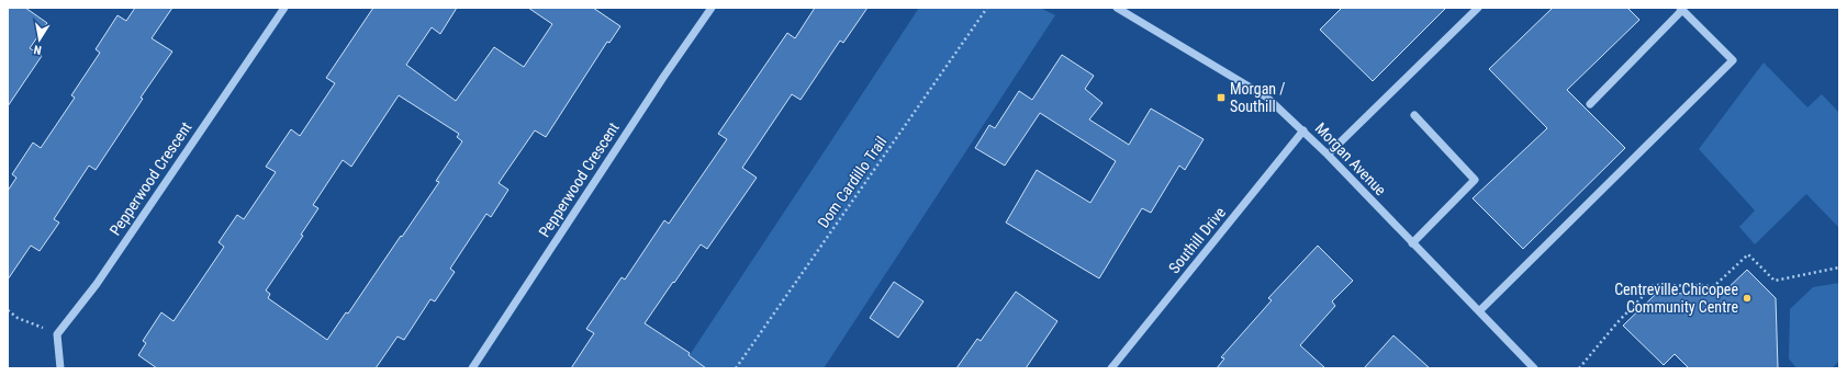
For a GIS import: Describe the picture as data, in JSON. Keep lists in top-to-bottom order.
{
  "streets": {
    "street": ["Morgan Avenue", "Pepperwood Crescent", "Southill Drive"],
    "path": ["Dom Cardillo Trail"]
  },
  "crossings": [
    ["Morgan Avenue", "Southill Drive"]
  ],
  "places": {
    "transit": ["Morgan / Southill"],
    "other": ["Centreville Chicopee Community Centre"]
  },
  "north": "bottom"
}
